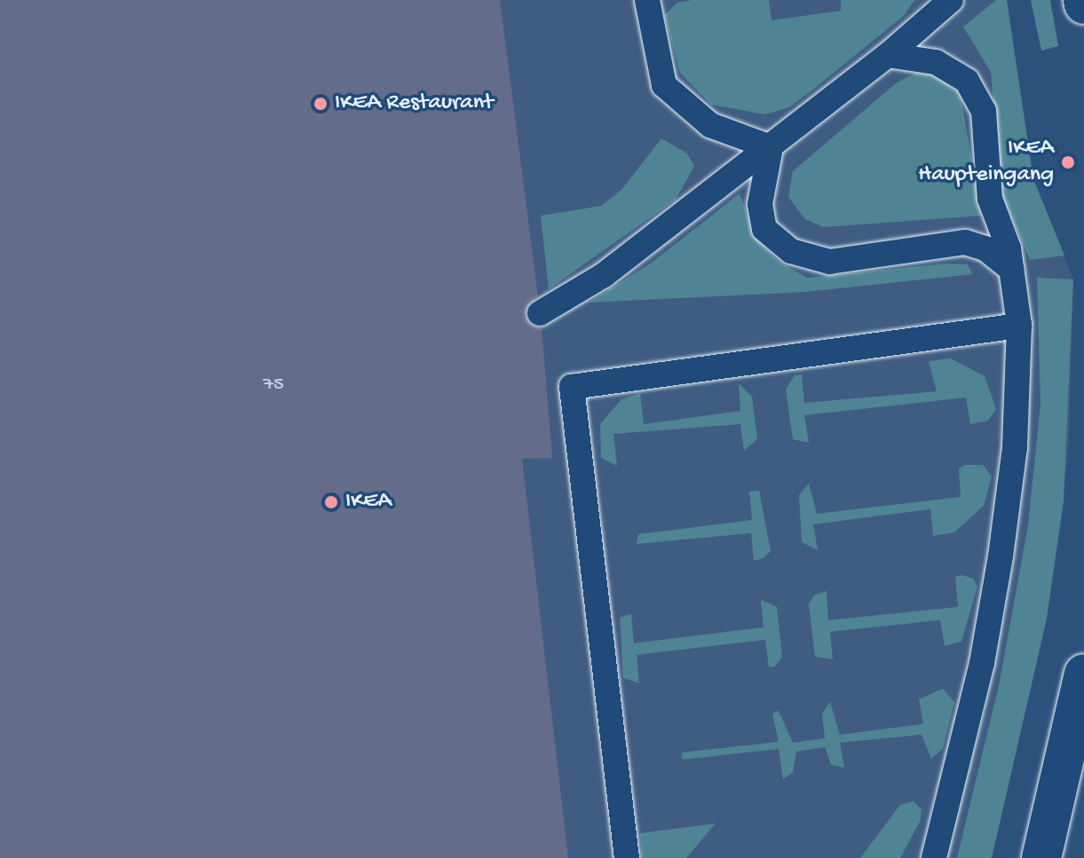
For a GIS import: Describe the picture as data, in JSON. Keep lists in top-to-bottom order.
{
  "places": ["IKEA Restaurant", "IKEA Haupteingang", "IKEA"],
  "house_numbers": ["75"]
}
